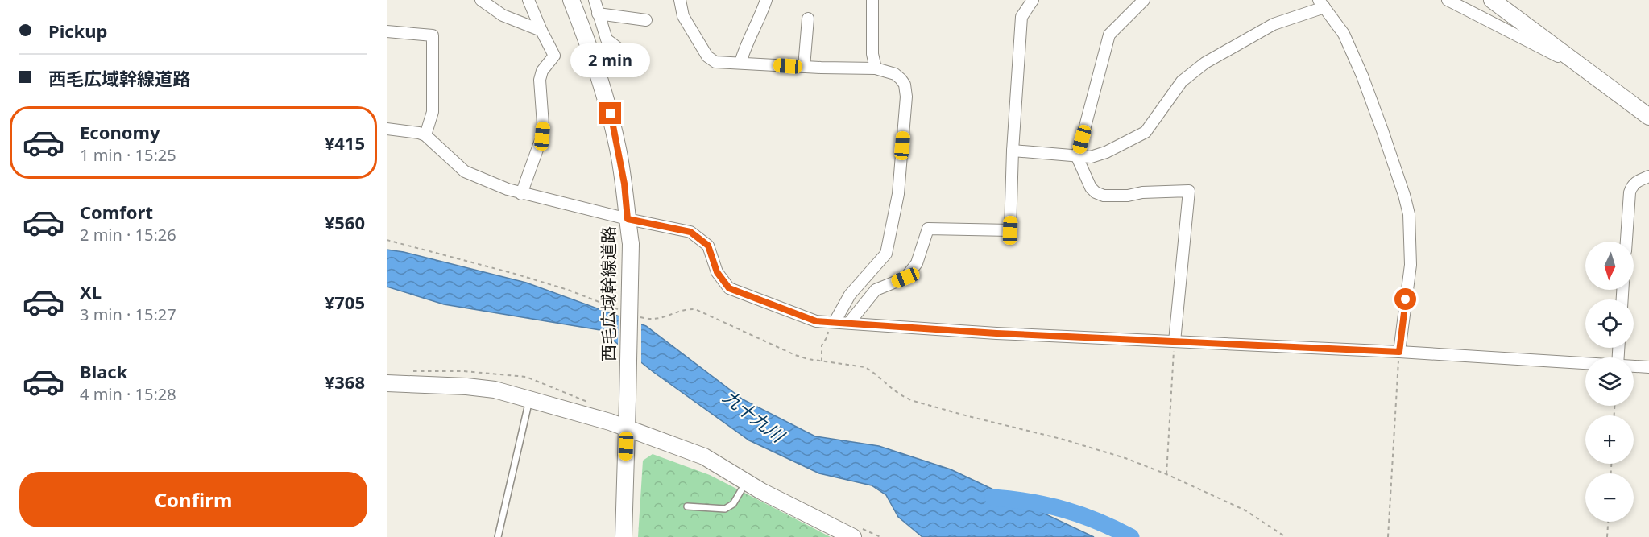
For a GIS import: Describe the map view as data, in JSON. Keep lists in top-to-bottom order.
{
  "streets": {
    "street": ["西毛広域幹線道路"]
  },
  "water": ["九十九川"],
  "north": "bottom",
  "page": {
    "banner": ["Pickup", "西毛広域幹線道路"],
    "bubble": "2 min",
    "list": [
      {
        "name": "Economy",
        "note": "1 min · 15:25",
        "value": "¥415"
      },
      {
        "name": "Comfort",
        "note": "2 min · 15:26",
        "value": "¥560"
      },
      {
        "name": "XL",
        "note": "3 min · 15:27",
        "value": "¥705"
      },
      {
        "name": "Black",
        "note": "4 min · 15:28",
        "value": "¥368"
      }
    ],
    "map_buttons": ["+", "−"],
    "buttons": "Confirm"
  }
}
